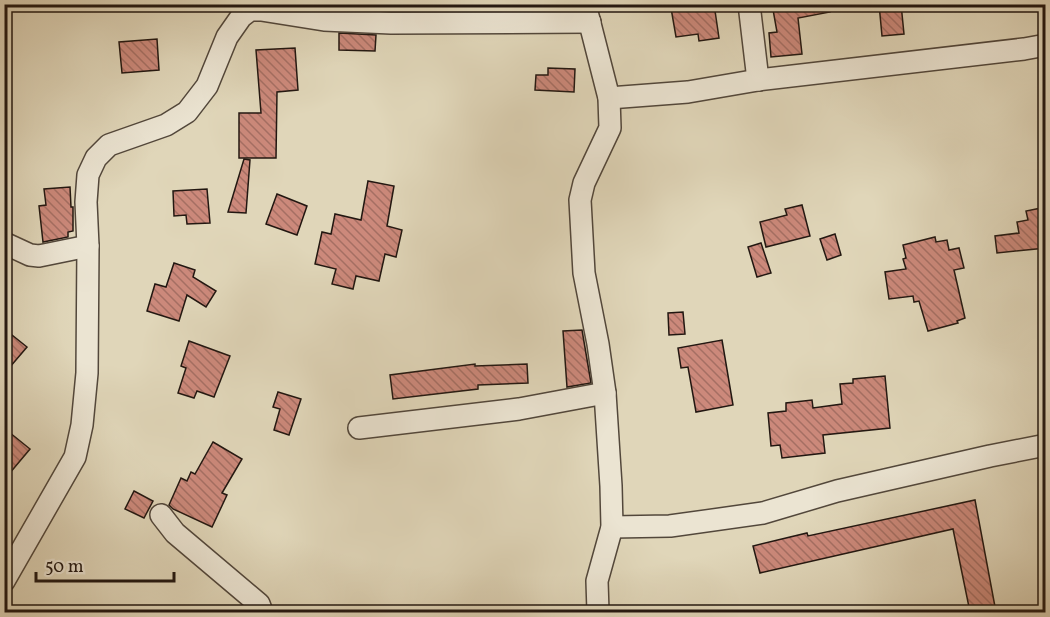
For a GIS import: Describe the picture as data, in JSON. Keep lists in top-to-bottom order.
{
  "scale_bar": "50 m"
}
